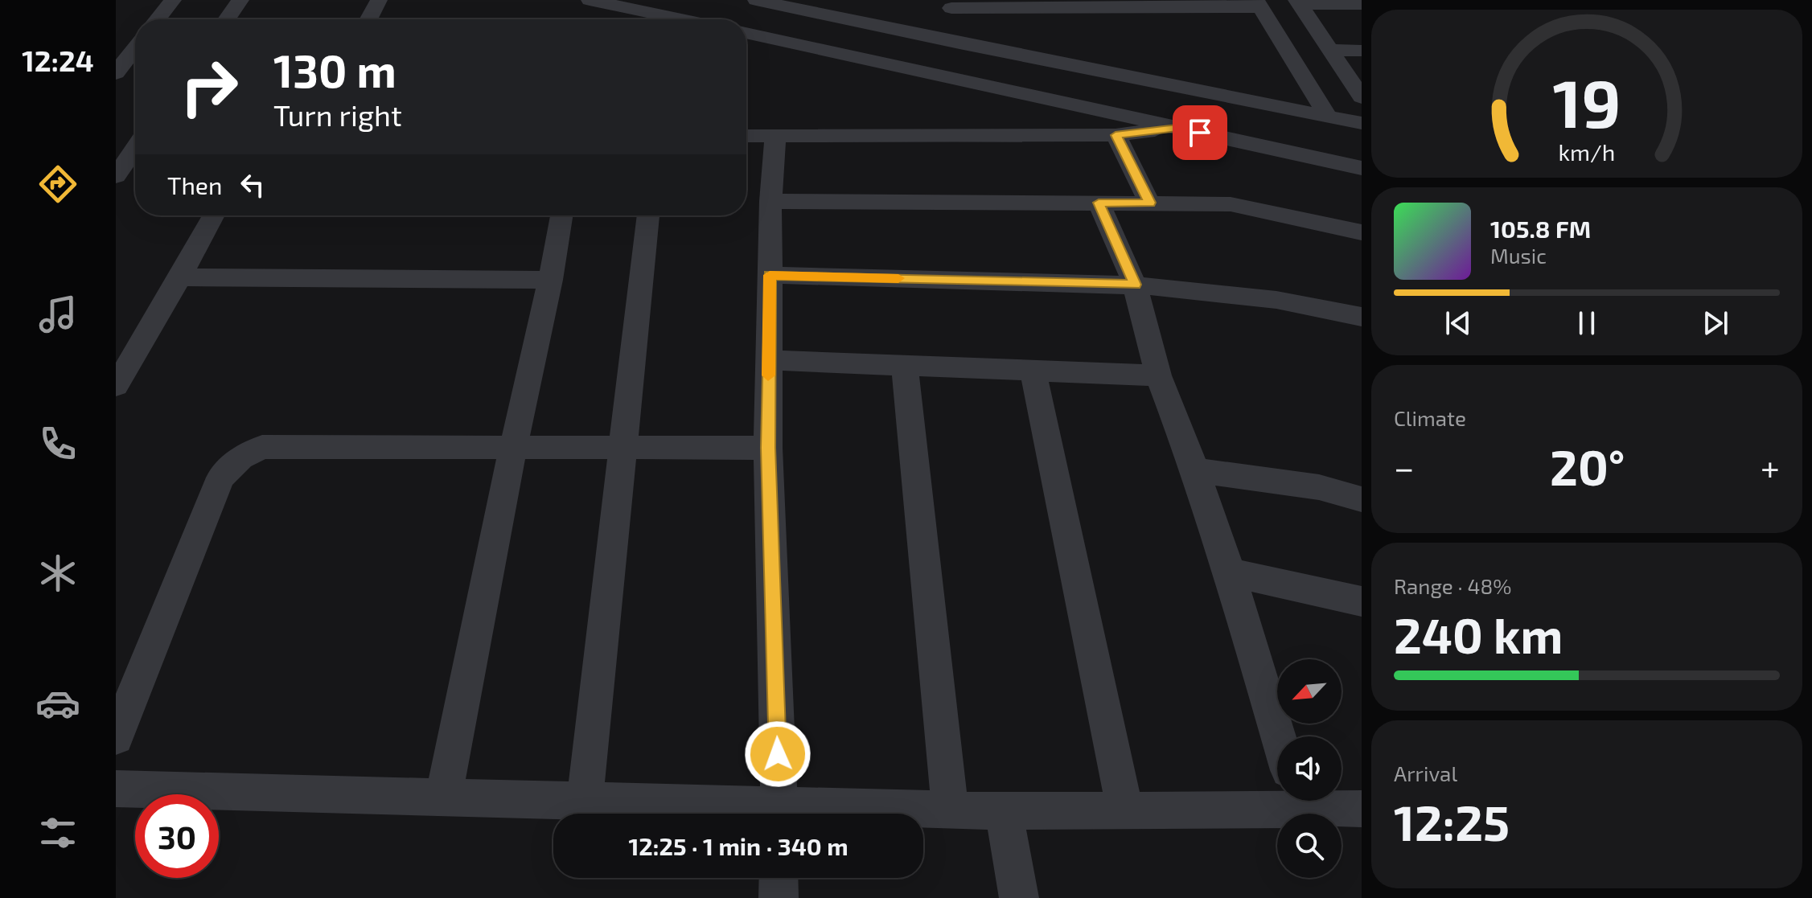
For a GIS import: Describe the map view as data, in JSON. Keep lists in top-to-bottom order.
{
  "north": "bottom left",
  "page": {
    "tabs": "12:24",
    "turn": ["130 m", "Turn right"],
    "then": "Then",
    "song": ["105.8 FM", "Music"],
    "tile": [
      "Climate",
      ["Range · 48%", "240 km"],
      ["Arrival", "12:25"]
    ],
    "heat": ["−", "20°", "+"],
    "limit": "30",
    "trip": "12:25 · 1 min · 340 m",
    "gauge": ["19", "km/h"]
  }
}
